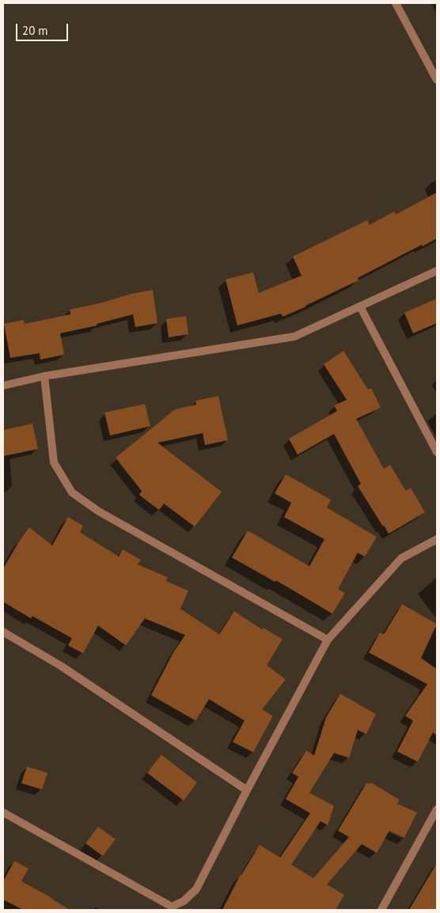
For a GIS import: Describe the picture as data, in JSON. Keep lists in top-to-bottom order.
{
  "scale_bar": "20 m"
}
